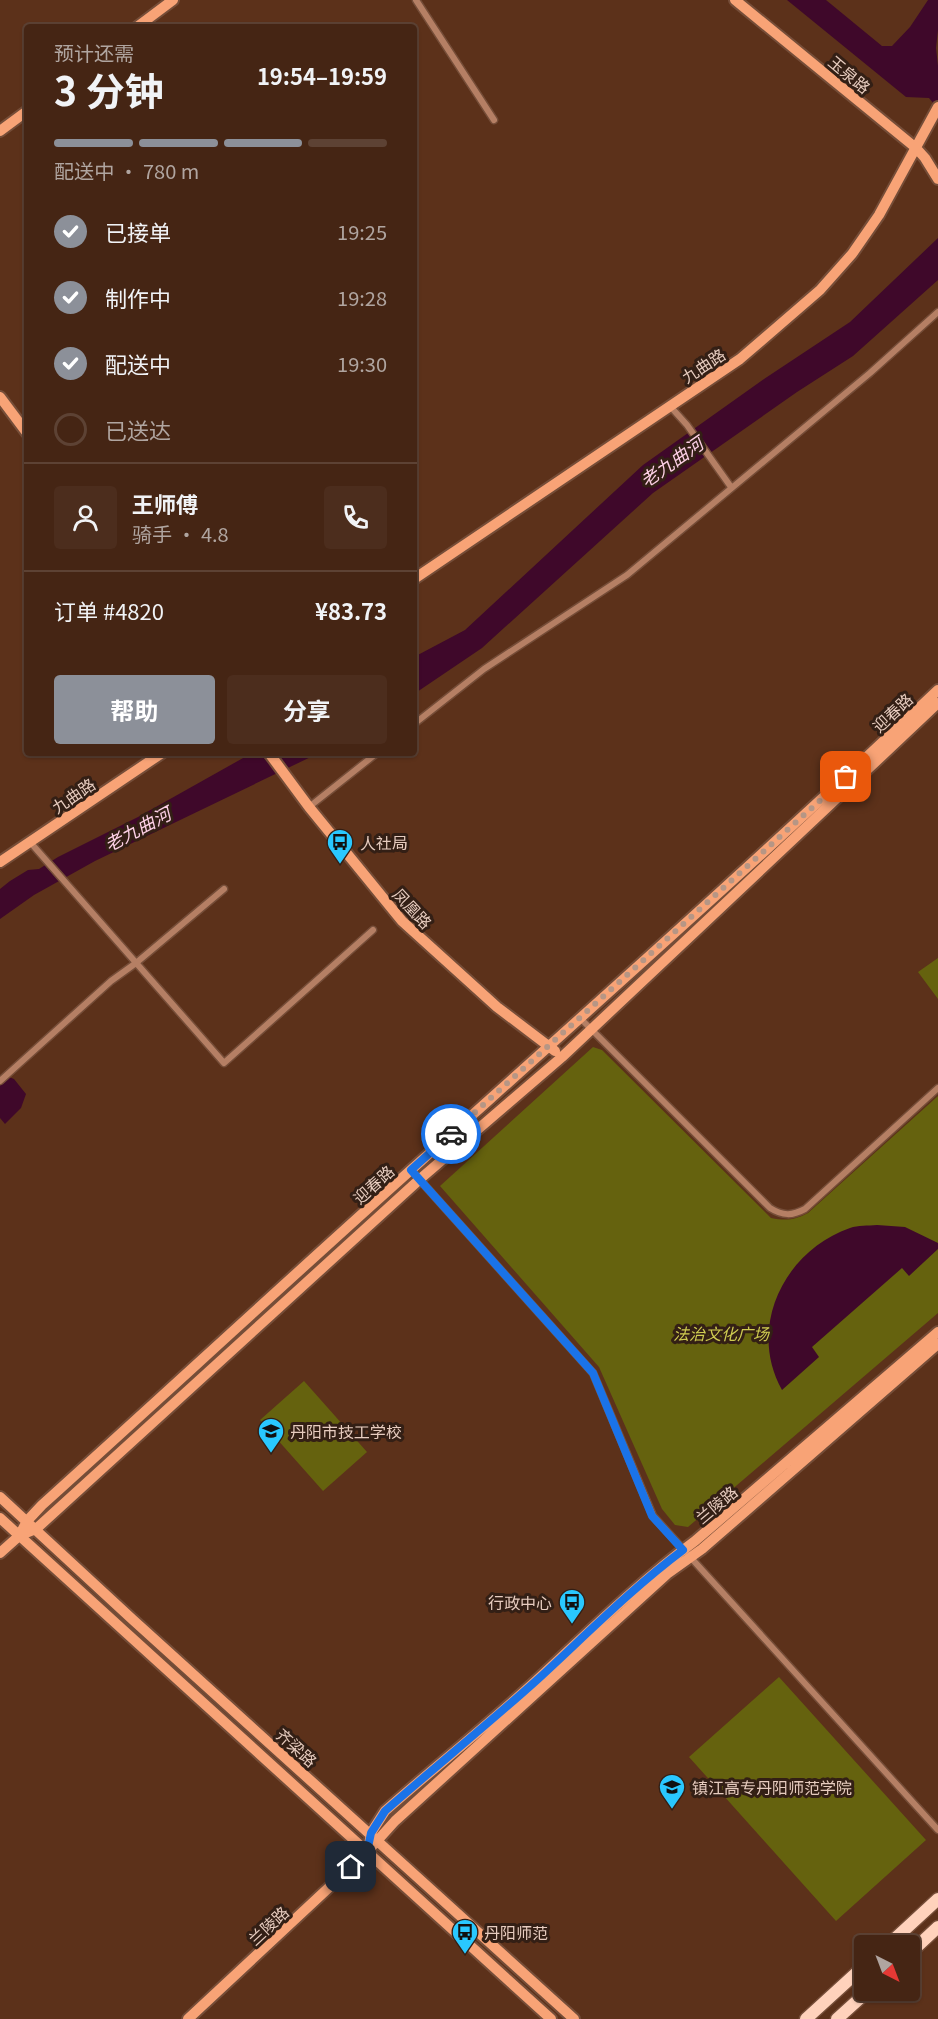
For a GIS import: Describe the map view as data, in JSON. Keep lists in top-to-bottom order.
{
  "streets": {
    "street": [
      "玉泉路",
      "九曲路",
      "迎春路",
      "凤凰路",
      "兰陵路",
      "齐梁路"
    ]
  },
  "crossings": [
    ["玉泉路", "九曲路"],
    ["迎春路", "凤凰路"],
    ["迎春路", "齐梁路"],
    ["兰陵路", "齐梁路"]
  ],
  "water": ["老九曲河"],
  "parks": ["法治文化广场"],
  "places": {
    "bus stop": ["人社局", "行政中心", "丹阳师范"],
    "school or university": ["丹阳市技工学校", "镇江高专丹阳师范学院"]
  },
  "north": "bottom right",
  "page": {
    "heading": ["3 分钟", "预计还需", "19:54–19:59"],
    "panel": [
      "王师傅",
      "骑手 · 4.8",
      "订单 #4820",
      "¥83.73"
    ],
    "bar": "配送中 · 780 m",
    "list": [
      ["已接单", "19:25"],
      ["制作中", "19:28"],
      ["配送中", "19:30"],
      "已送达"
    ],
    "buttons": ["帮助", "分享"]
  }
}
